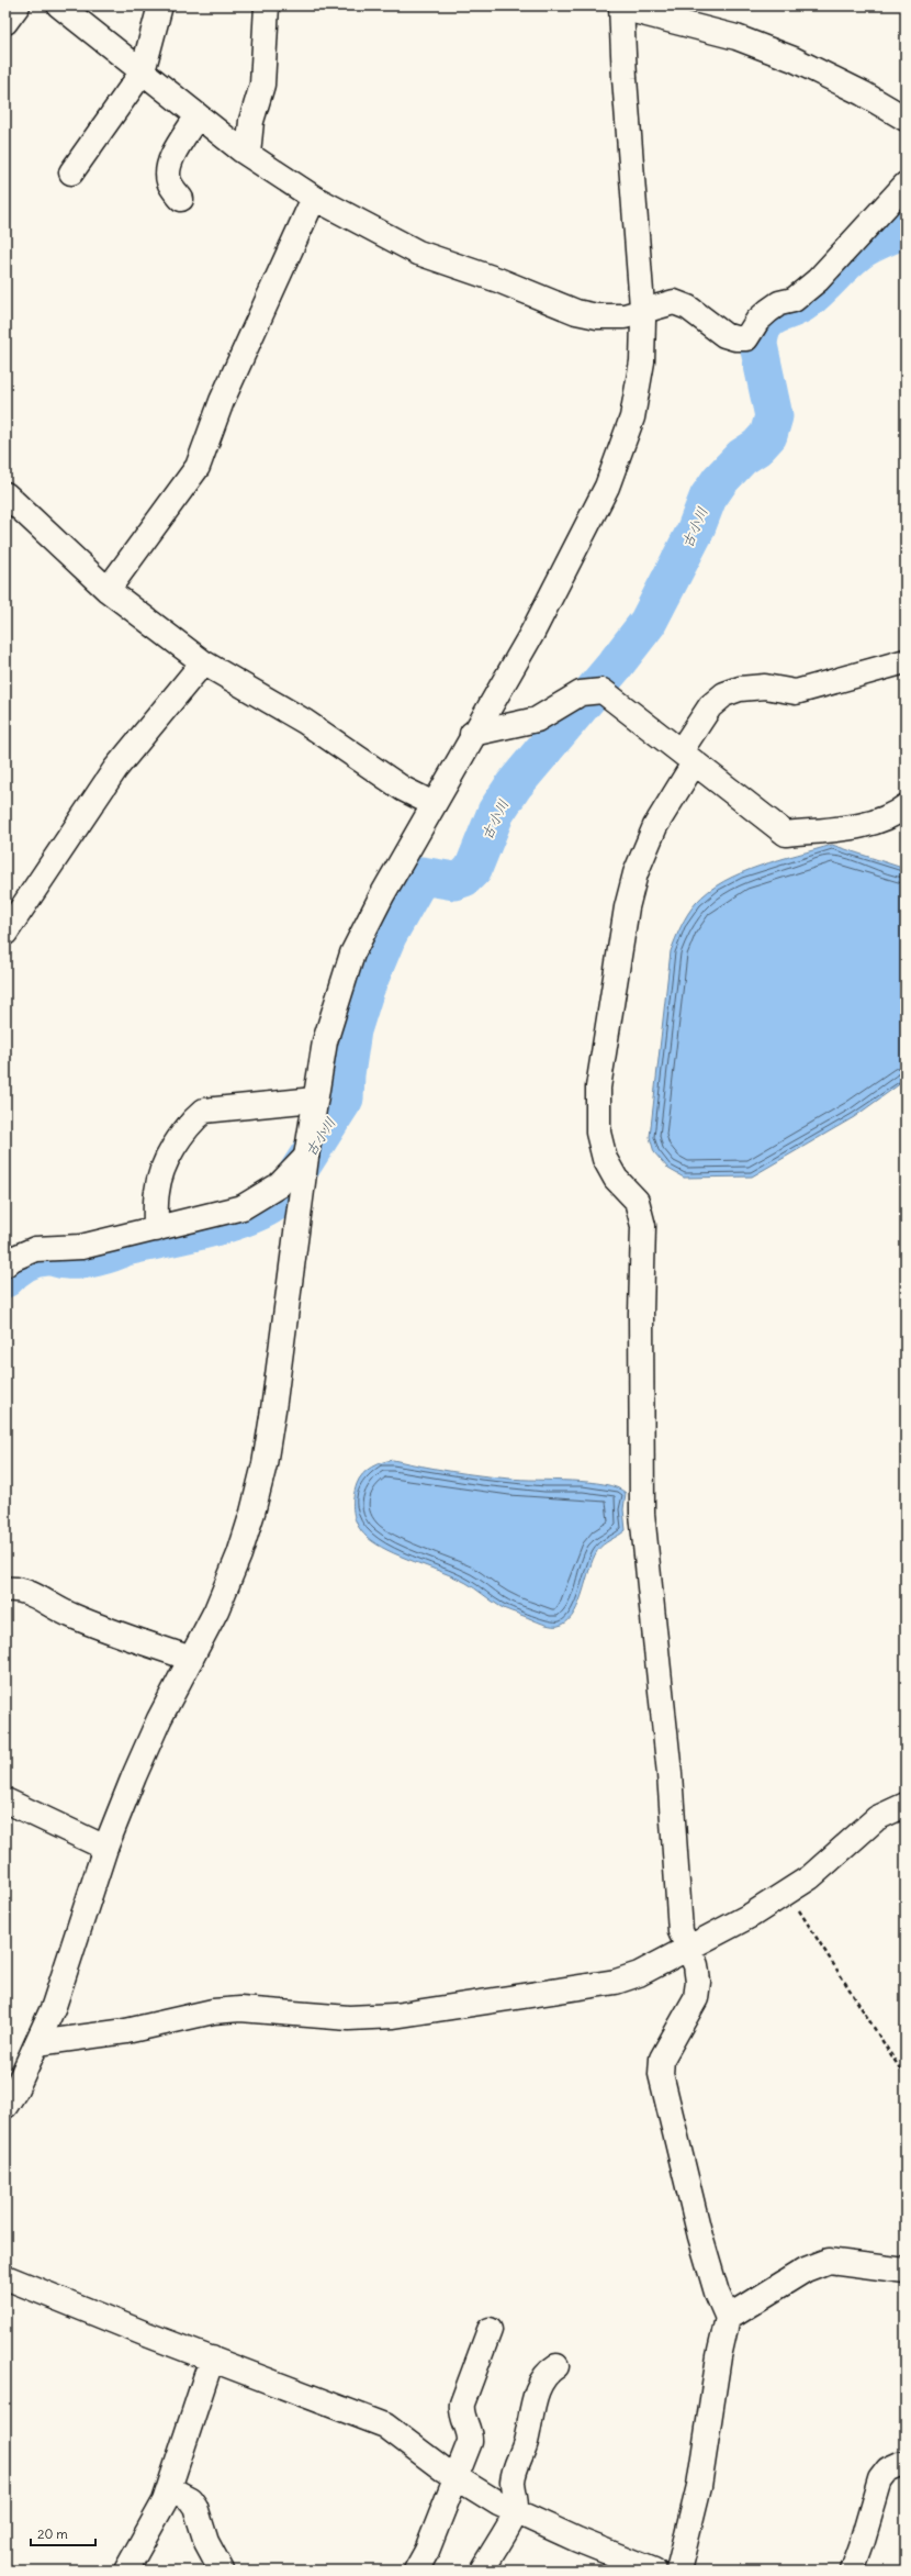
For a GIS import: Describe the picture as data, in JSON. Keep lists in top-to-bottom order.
{
  "water": ["古小川"],
  "scale_bar": "20 m"
}
